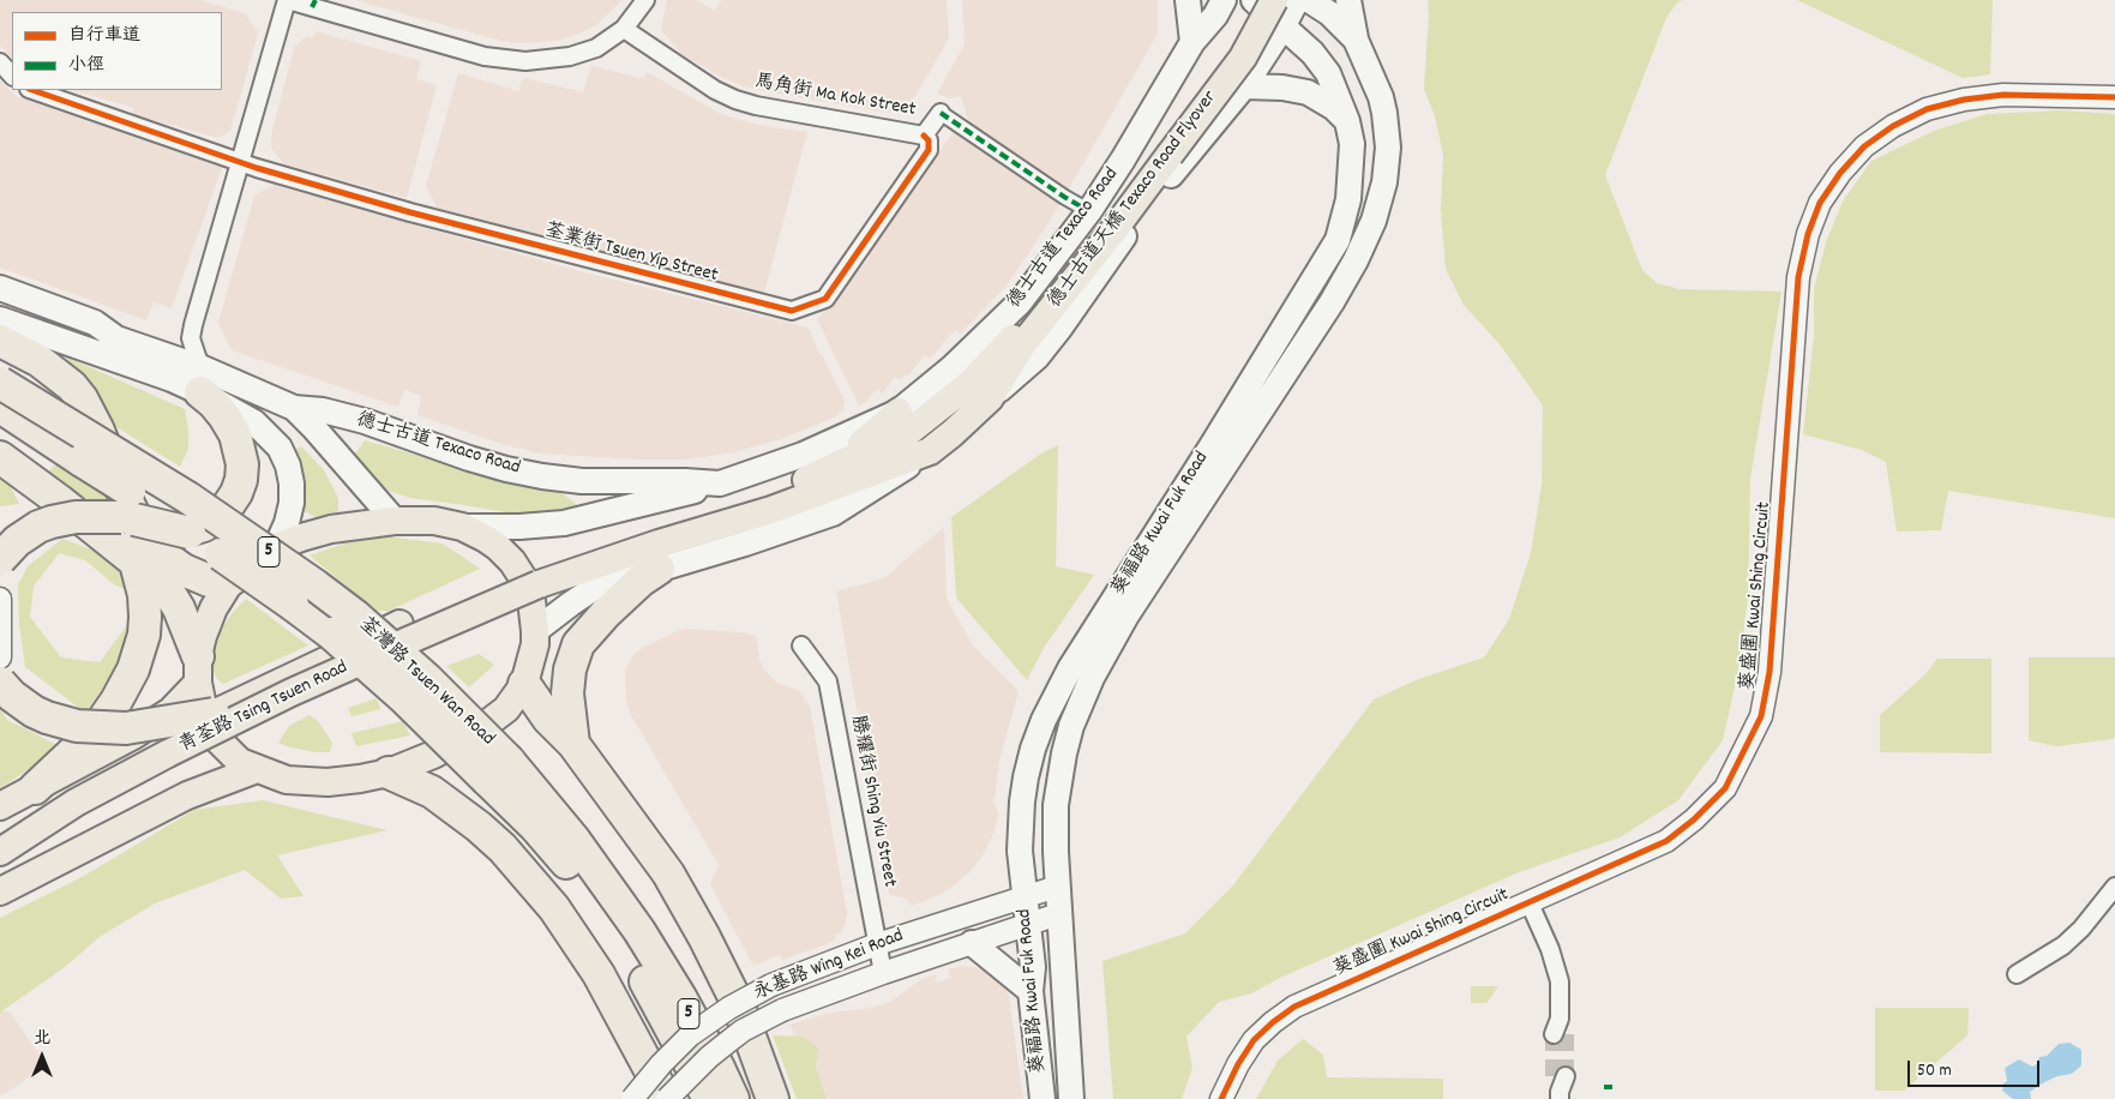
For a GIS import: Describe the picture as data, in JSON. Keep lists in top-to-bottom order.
{
  "streets": {
    "highway": ["5", "荃灣路 Tsuen Wan Road"],
    "main road": [
      "德士古道天橋 Texaco Road Flyover",
      "德士古道 Texaco Road",
      "葵福路 Kwai Fuk Road",
      "青荃路 Tsing Tsuen Road"
    ],
    "street": [
      "馬角街 Ma Kok Street",
      "荃業街 Tsuen Yip Street",
      "葵盛圍 Kwai Shing Circuit",
      "勝耀街 Shing Yiu Street",
      "永基路 Wing Kei Road"
    ]
  },
  "crossings": [
    ["馬角街 Ma Kok Street", "荃業街 Tsuen Yip Street"],
    ["葵福路 Kwai Fuk Road", "永基路 Wing Kei Road"],
    ["勝耀街 Shing Yiu Street", "永基路 Wing Kei Road"]
  ],
  "legend": ["自行車道", "小徑"],
  "scale_bar": "50 m",
  "north": "top"
}
